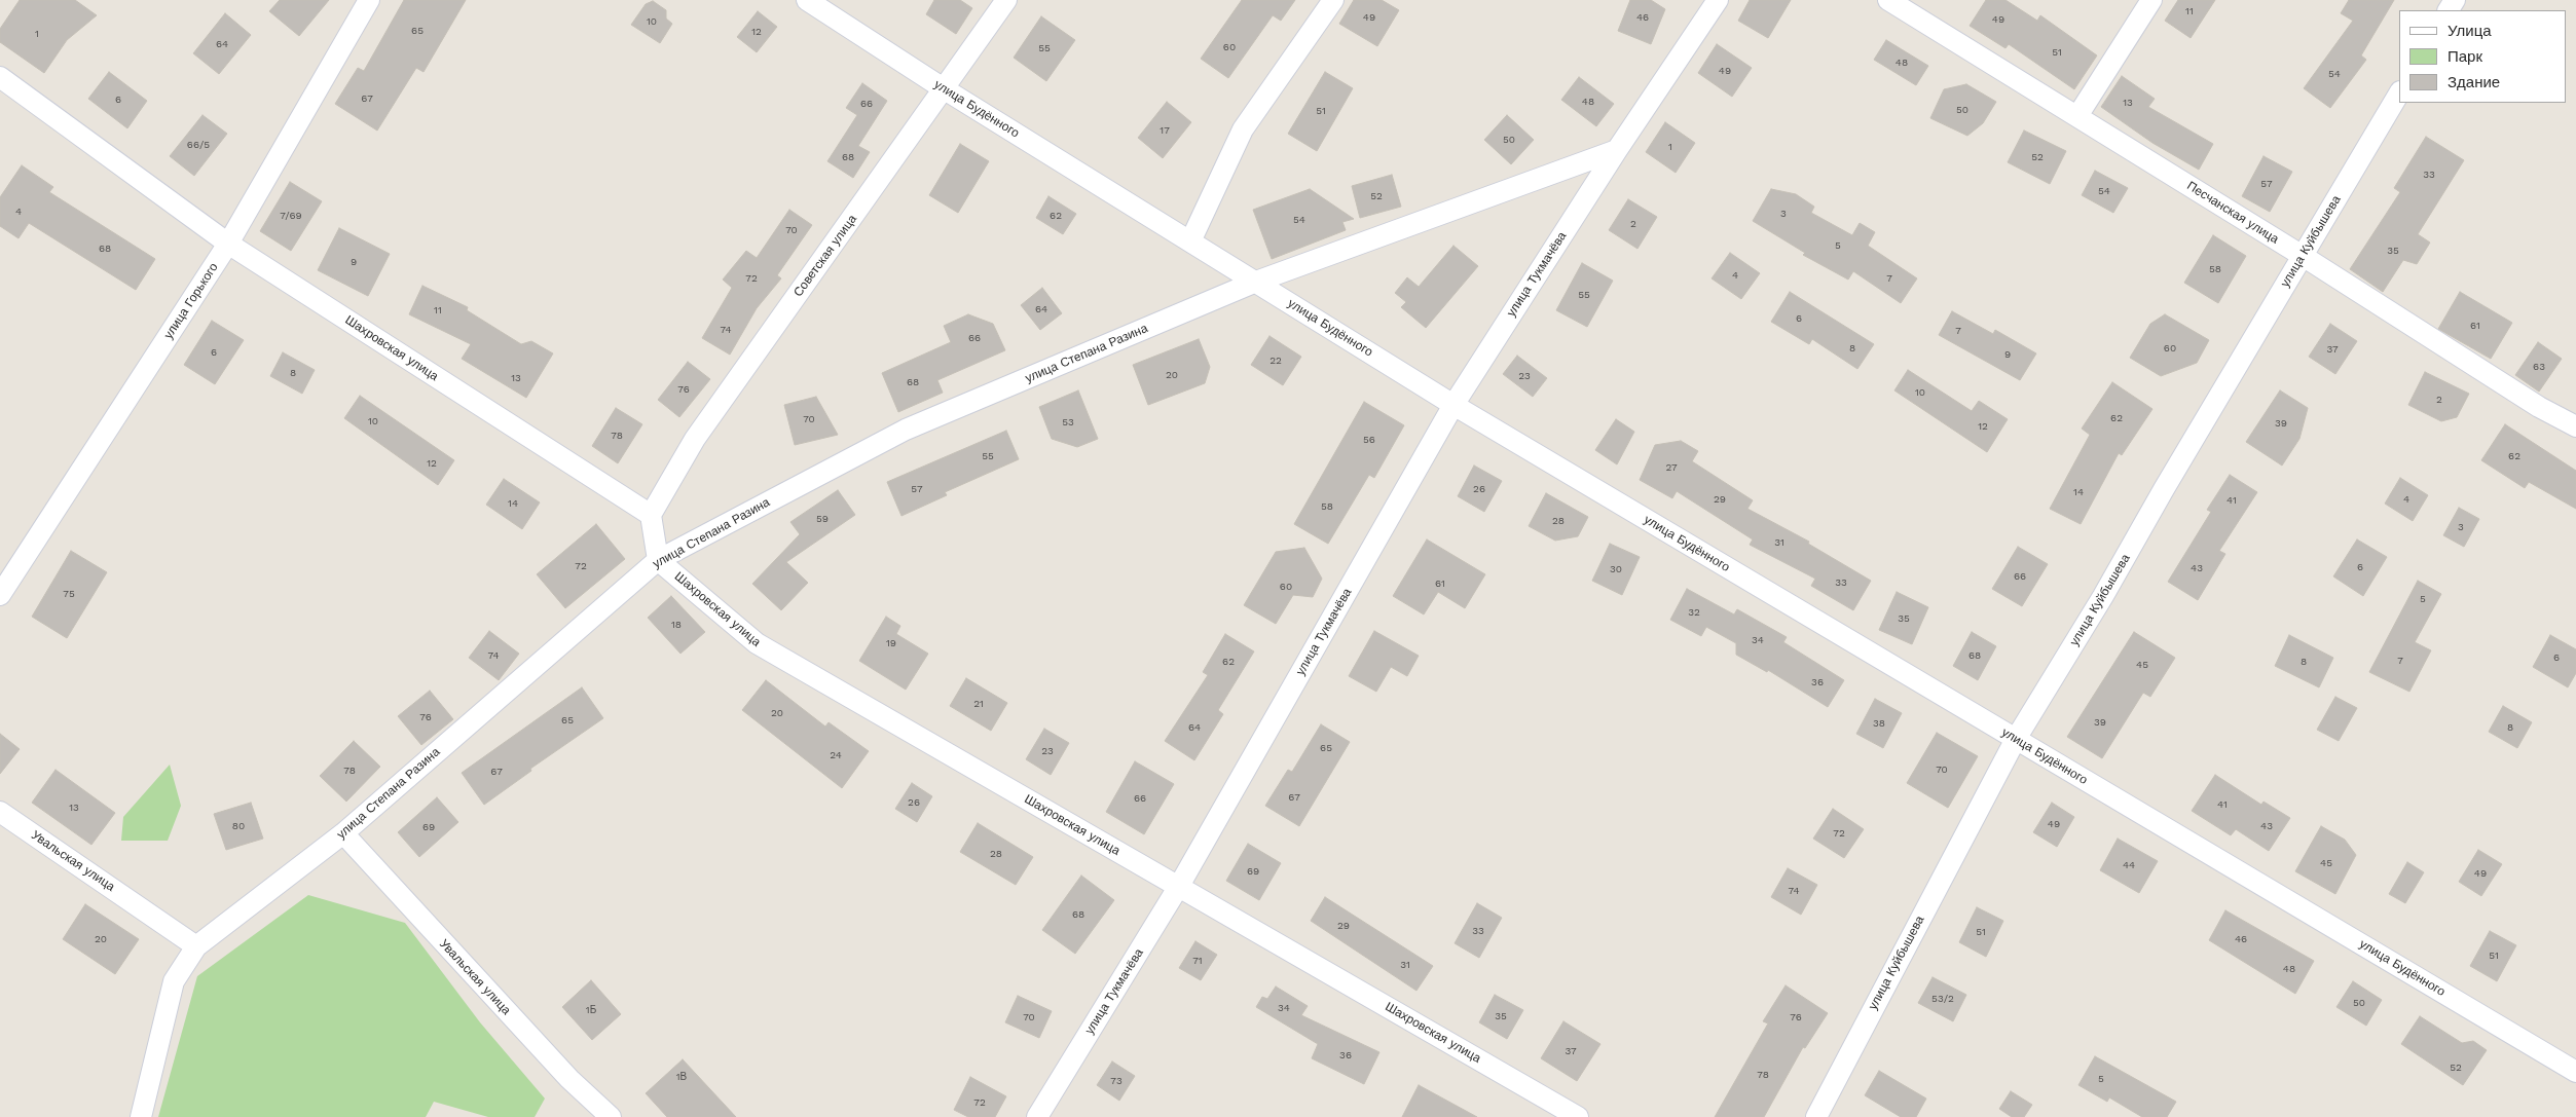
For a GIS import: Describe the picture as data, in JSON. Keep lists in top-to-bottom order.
{
  "streets": {
    "street": [
      "улица Будённого",
      "Песчанская улица",
      "улица Куйбышева",
      "Советская улица",
      "улица Тукмачёва",
      "улица Горького",
      "Шахровская улица",
      "улица Степана Разина",
      "Увальская улица"
    ]
  },
  "crossings": [
    ["улица Будённого", "улица Куйбышева"],
    ["улица Будённого", "Советская улица"],
    ["улица Будённого", "улица Тукмачёва"],
    ["улица Будённого", "улица Степана Разина"],
    ["Песчанская улица", "улица Куйбышева"],
    ["Советская улица", "Шахровская улица"],
    ["улица Тукмачёва", "Шахровская улица"],
    ["улица Горького", "Шахровская улица"],
    ["Шахровская улица", "улица Степана Разина"],
    ["улица Степана Разина", "Увальская улица"]
  ],
  "house_numbers": [
    "11",
    "49",
    "46",
    "49",
    "10",
    "65",
    "12",
    "1",
    "64",
    "60",
    "55",
    "51",
    "48",
    "49",
    "54",
    "67",
    "6",
    "48",
    "13",
    "66",
    "50",
    "51",
    "17",
    "50",
    "66/5",
    "1",
    "68",
    "52",
    "33",
    "57",
    "54",
    "52",
    "4",
    "3",
    "7/69",
    "62",
    "54",
    "2",
    "70",
    "5",
    "68",
    "35",
    "9",
    "58",
    "4",
    "72",
    "7",
    "55",
    "64",
    "11",
    "6",
    "61",
    "74",
    "7",
    "66",
    "8",
    "60",
    "37",
    "6",
    "9",
    "22",
    "63",
    "8",
    "20",
    "23",
    "13",
    "68",
    "76",
    "10",
    "2",
    "62",
    "70",
    "10",
    "53",
    "39",
    "12",
    "78",
    "56",
    "55",
    "62",
    "12",
    "27",
    "57",
    "26",
    "14",
    "29",
    "4",
    "41",
    "14",
    "58",
    "59",
    "28",
    "3",
    "31",
    "72",
    "6",
    "43",
    "30",
    "66",
    "33",
    "61",
    "60",
    "75",
    "5",
    "32",
    "35",
    "18",
    "34",
    "19",
    "74",
    "68",
    "6",
    "7",
    "62",
    "8",
    "45",
    "36",
    "21",
    "20",
    "76",
    "65",
    "39",
    "38",
    "64",
    "8",
    "65",
    "23",
    "24",
    "70",
    "78",
    "67",
    "67",
    "66",
    "26",
    "41",
    "13",
    "49",
    "80",
    "43",
    "69",
    "72",
    "28",
    "45",
    "44",
    "69",
    "49",
    "74",
    "68",
    "29",
    "33",
    "51",
    "20",
    "46",
    "51",
    "71",
    "31",
    "48",
    "53/2",
    "50",
    "34",
    "1Б",
    "35",
    "70",
    "76",
    "37",
    "36",
    "52",
    "78",
    "1В",
    "5",
    "73",
    "72"
  ],
  "legend": ["Улица", "Парк", "Здание"]
}
